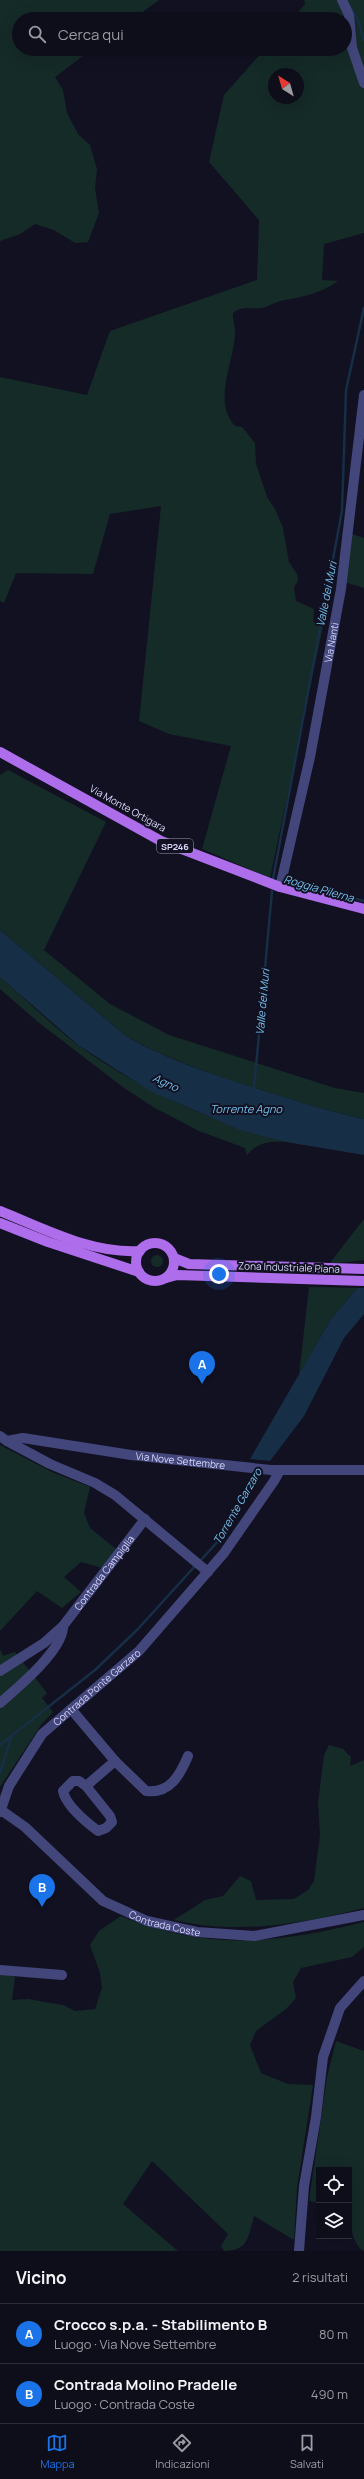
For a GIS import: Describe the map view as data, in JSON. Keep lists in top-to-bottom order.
{
  "streets": {
    "main road": ["Via Monte Ortigara", "SP246", "Zona Industriale Piana"],
    "street": [
      "Via Nanti",
      "Via Nove Settembre",
      "Contrada Campiglia",
      "Contrada Ponte Garzaro",
      "Contrada Coste"
    ]
  },
  "crossings": [
    ["Via Nanti", "Via Monte Ortigara"],
    ["Via Nove Settembre", "Contrada Ponte Garzaro"],
    ["Contrada Ponte Garzaro", "Contrada Coste"]
  ],
  "water": [
    "Valle dei Muri",
    "Roggia Pilerna",
    "Agno",
    "Torrente Agno",
    "Torrente Garzaro"
  ],
  "north": "top left",
  "page": {
    "search": "Cerca qui",
    "pins": ["A", "B"],
    "heading": ["Vicino", "2 risultati"],
    "list": [
      {
        "mark": "A",
        "name": "Crocco s.p.a. - Stabilimento B",
        "note": "Luogo · Via Nove Settembre",
        "value": "80 m"
      },
      {
        "mark": "B",
        "name": "Contrada Molino Pradelle",
        "note": "Luogo · Contrada Coste",
        "value": "490 m"
      }
    ],
    "nav": ["Mappa", "Indicazioni", "Salvati"]
  }
}
